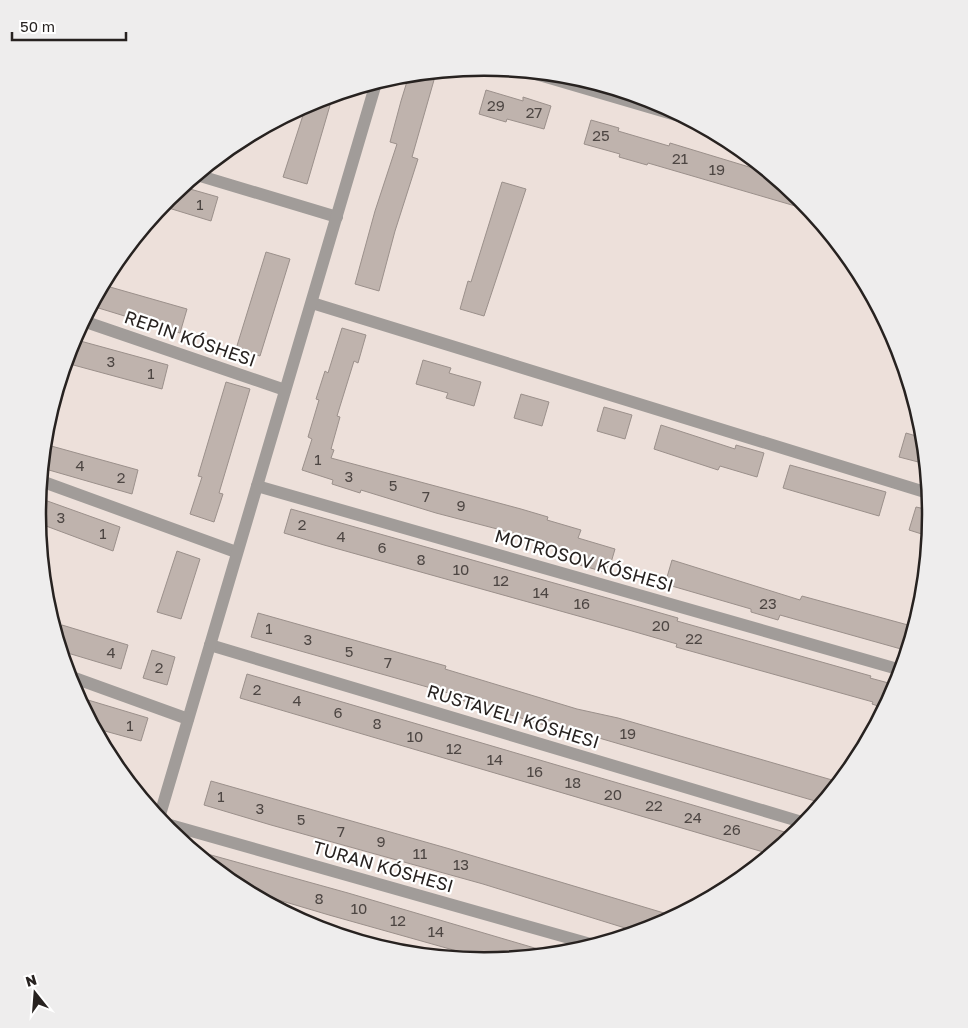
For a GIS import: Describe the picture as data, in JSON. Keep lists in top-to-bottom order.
{
  "streets": {
    "street": [
      "REPIN KÓSHESI",
      "MOTROSOV KÓSHESI",
      "RUSTAVELI KÓSHESI",
      "TURAN KÓSHESI"
    ]
  },
  "house_numbers": [
    "29",
    "27",
    "25",
    "21",
    "19",
    "1",
    "3",
    "1",
    "1",
    "4",
    "3",
    "2",
    "5",
    "7",
    "9",
    "3",
    "2",
    "1",
    "4",
    "6",
    "8",
    "10",
    "12",
    "14",
    "16",
    "23",
    "20",
    "1",
    "22",
    "3",
    "5",
    "4",
    "7",
    "2",
    "2",
    "4",
    "6",
    "8",
    "1",
    "19",
    "10",
    "12",
    "14",
    "16",
    "18",
    "20",
    "1",
    "22",
    "3",
    "24",
    "5",
    "26",
    "7",
    "9",
    "11",
    "13",
    "8",
    "10",
    "12",
    "14"
  ],
  "scale_bar": "50 m",
  "north": "top"
}
